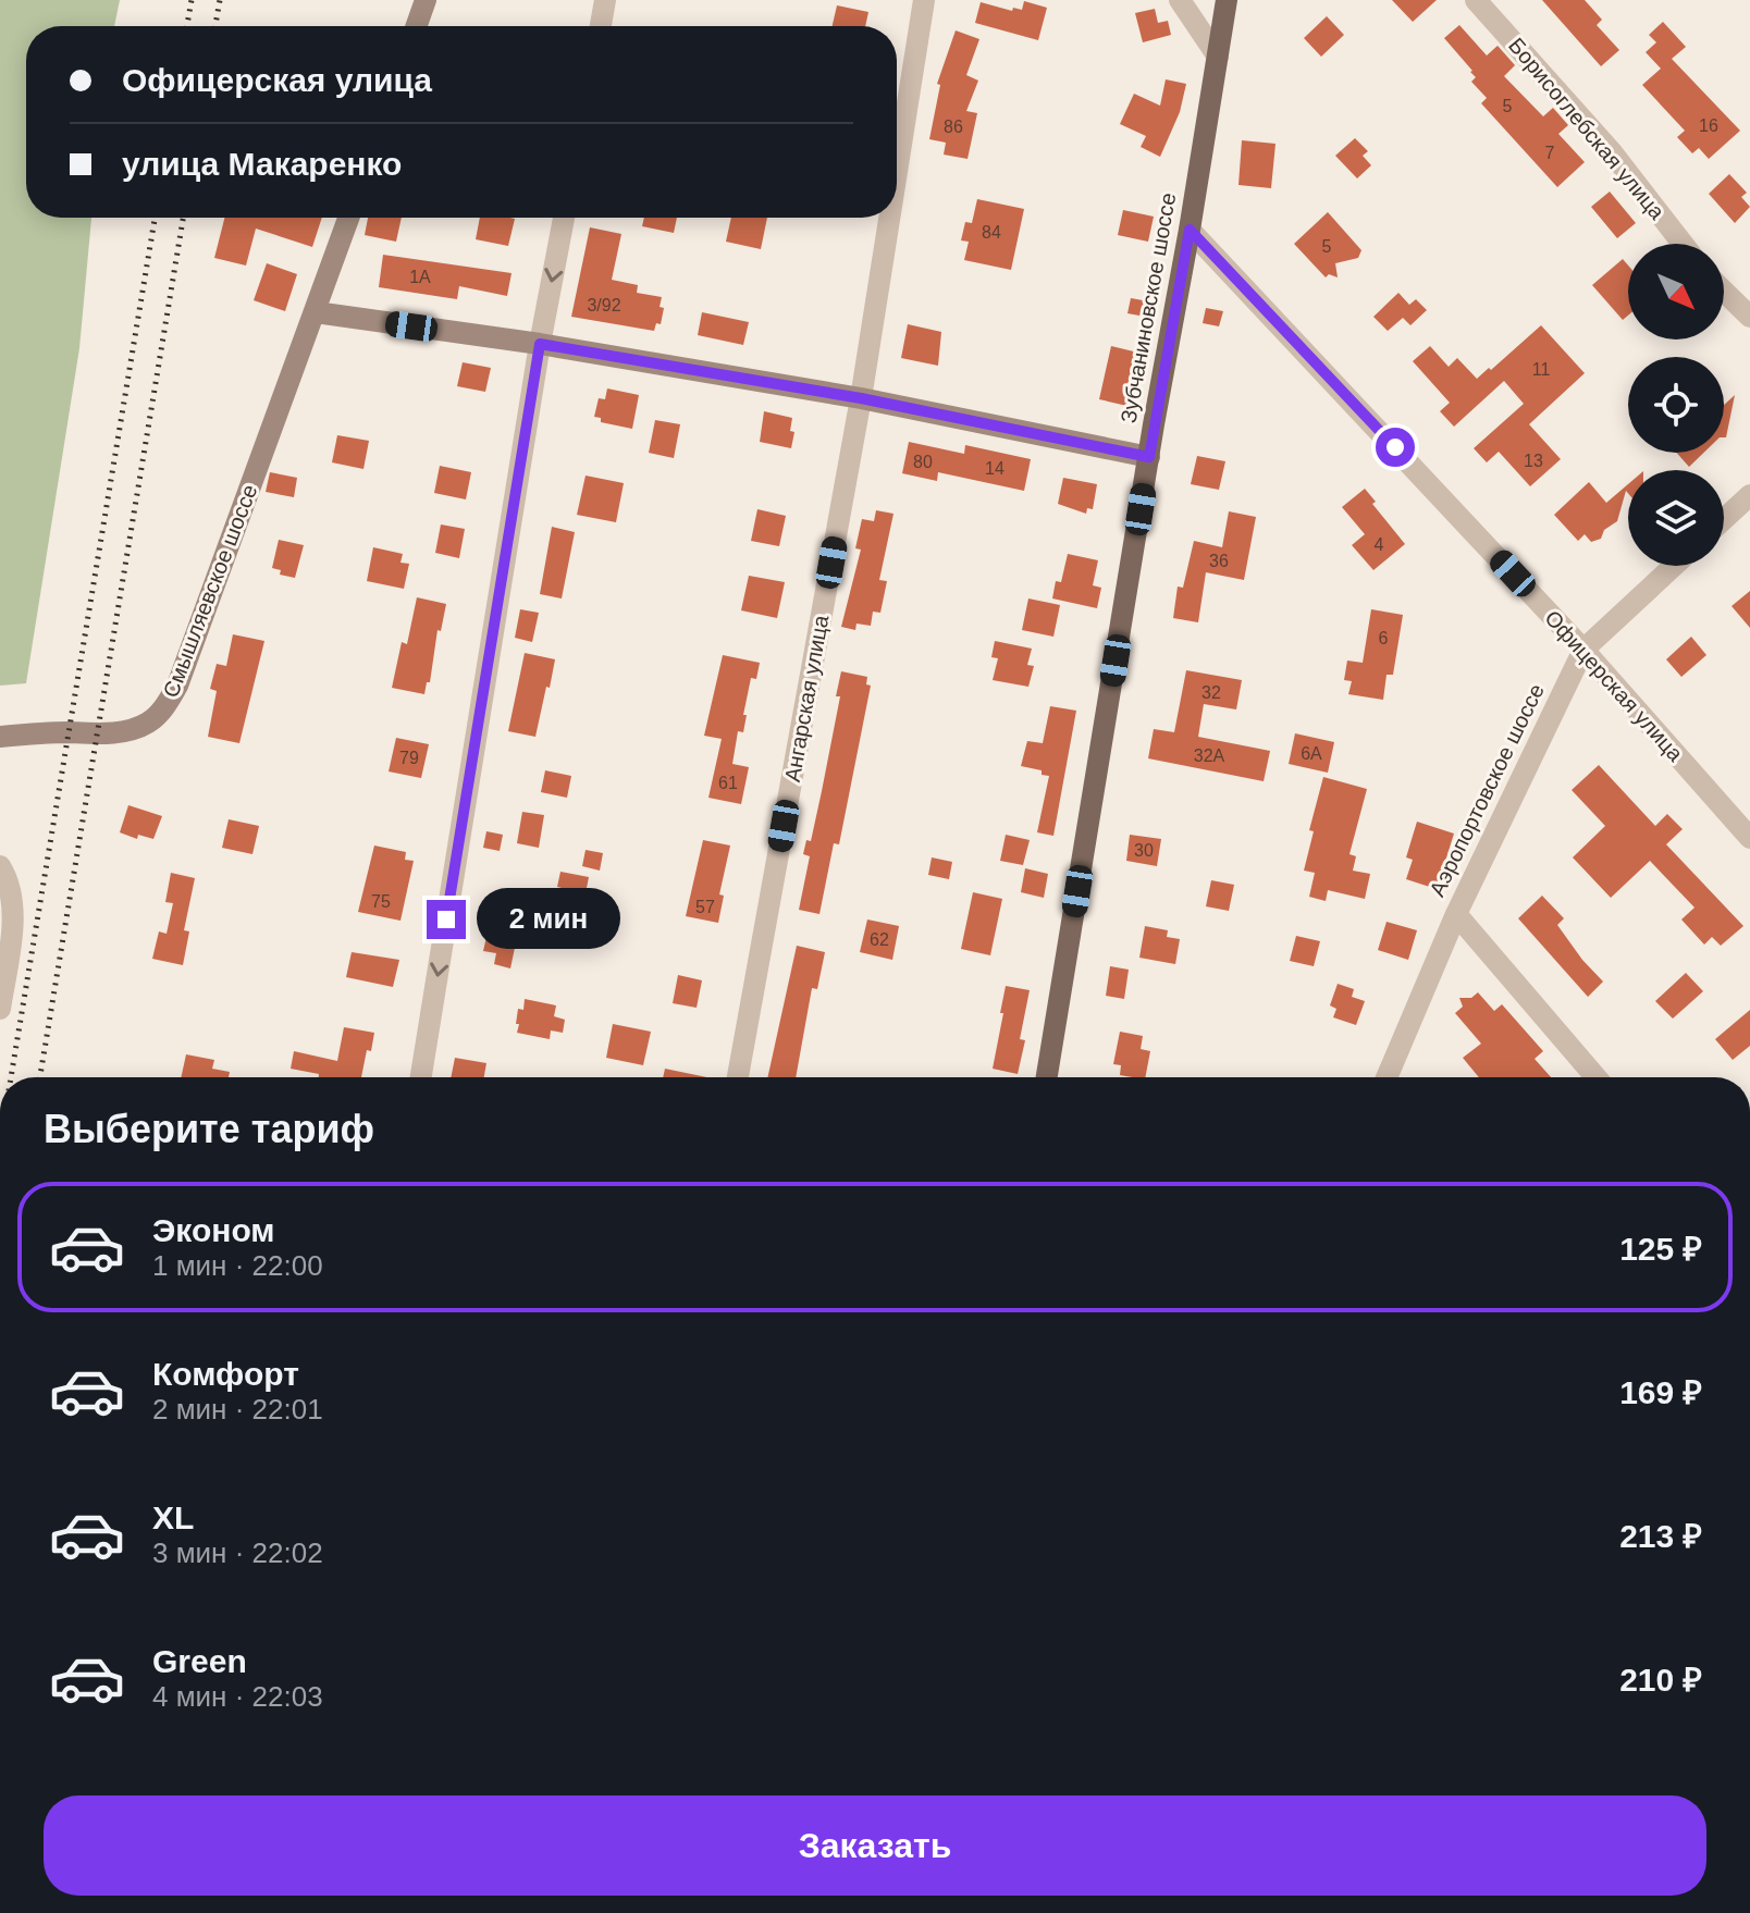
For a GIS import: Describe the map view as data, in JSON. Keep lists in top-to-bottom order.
{
  "streets": {
    "main road": ["Зубчаниновское шоссе"],
    "street": [
      "Борисоглебская улица",
      "Смышляевское шоссе",
      "Офицерская улица",
      "Ангарская улица",
      "Аэропортовское шоссе"
    ]
  },
  "crossings": [
    ["Зубчаниновское шоссе", "Офицерская улица"],
    ["Офицерская улица", "Аэропортовское шоссе"]
  ],
  "house_numbers": [
    "5",
    "16",
    "86",
    "7",
    "84",
    "5",
    "1А",
    "3/92",
    "11",
    "13",
    "80",
    "14",
    "4",
    "36",
    "6",
    "32",
    "6А",
    "32А",
    "79",
    "61",
    "30",
    "75",
    "57",
    "62"
  ],
  "north": "bottom right",
  "page": {
    "banner": ["Офицерская улица", "улица Макаренко"],
    "bubble": "2 мин",
    "heading": "Выберите тариф",
    "list": [
      {
        "name": "Эконом",
        "note": "1 мин · 22:00",
        "value": "125 ₽"
      },
      {
        "name": "Комфорт",
        "note": "2 мин · 22:01",
        "value": "169 ₽"
      },
      {
        "name": "XL",
        "note": "3 мин · 22:02",
        "value": "213 ₽"
      },
      {
        "name": "Green",
        "note": "4 мин · 22:03",
        "value": "210 ₽"
      }
    ],
    "buttons": "Заказать"
  }
}
